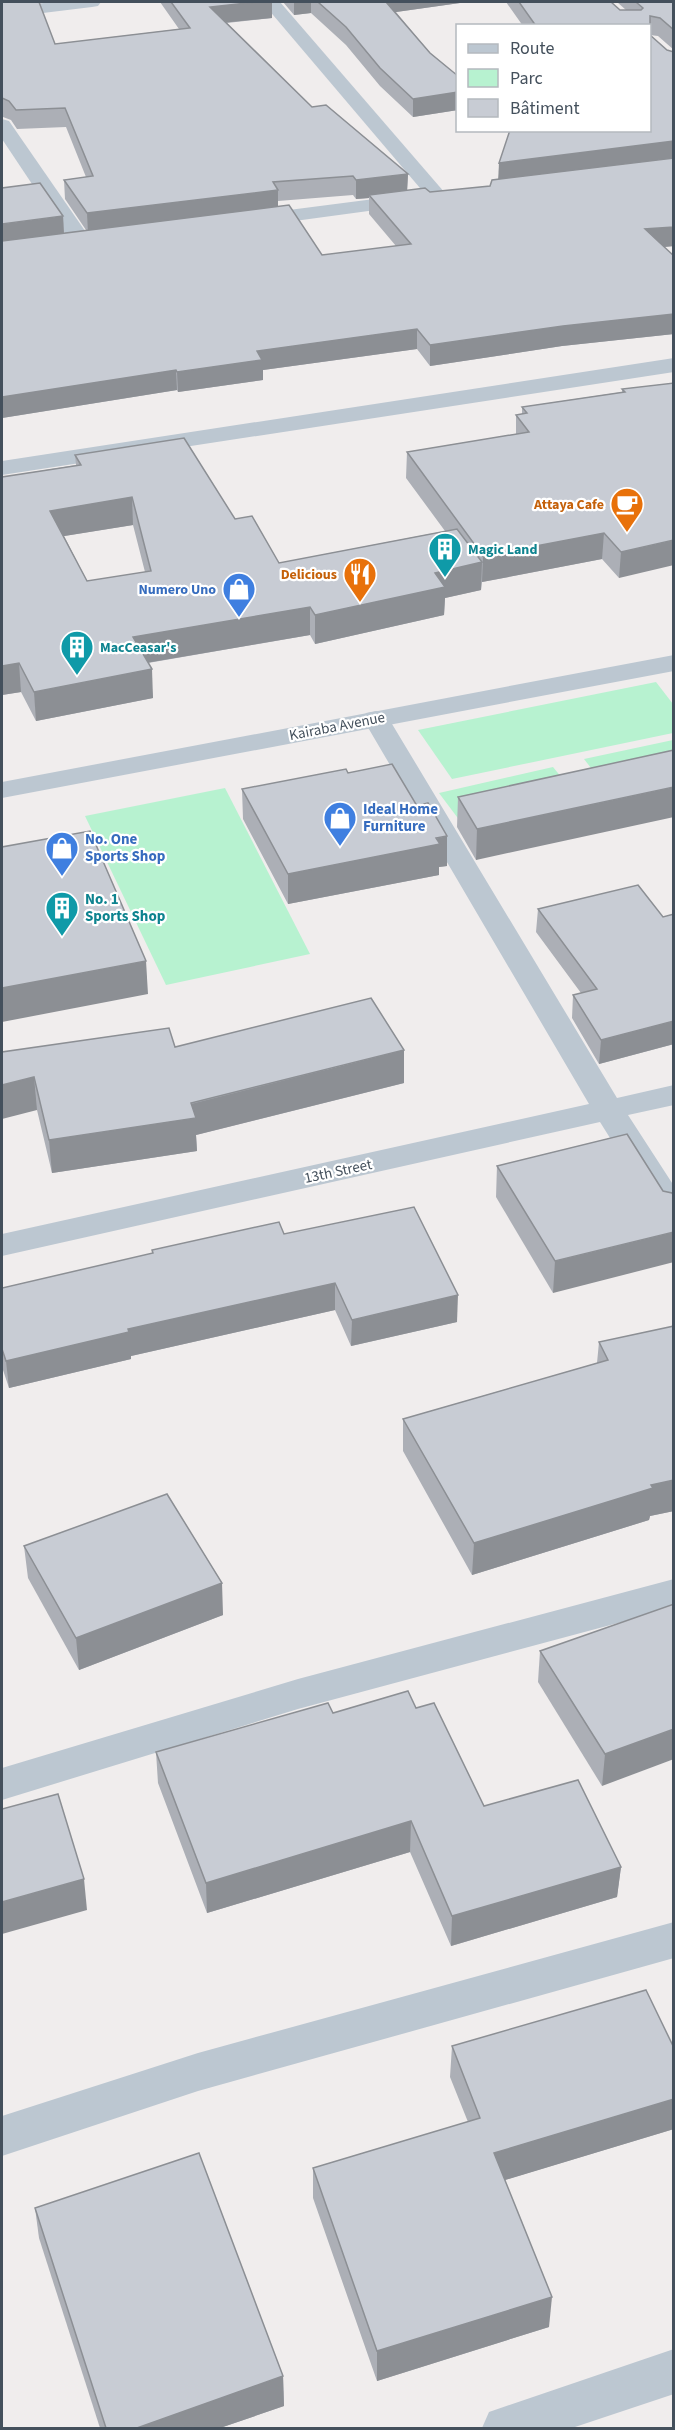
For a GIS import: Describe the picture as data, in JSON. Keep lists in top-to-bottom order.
{
  "streets": {
    "street": ["Kairaba Avenue", "13th Street"]
  },
  "places": {
    "cafe": ["Attaya Cafe"],
    "building": ["Magic Land", "MacCeasar's", "No. 1 Sports Shop"],
    "restaurant": ["Delicious"],
    "shop": ["Numero Uno", "Ideal Home Furniture", "No. One Sports Shop"]
  },
  "legend": ["Route", "Parc", "Bâtiment"]
}
